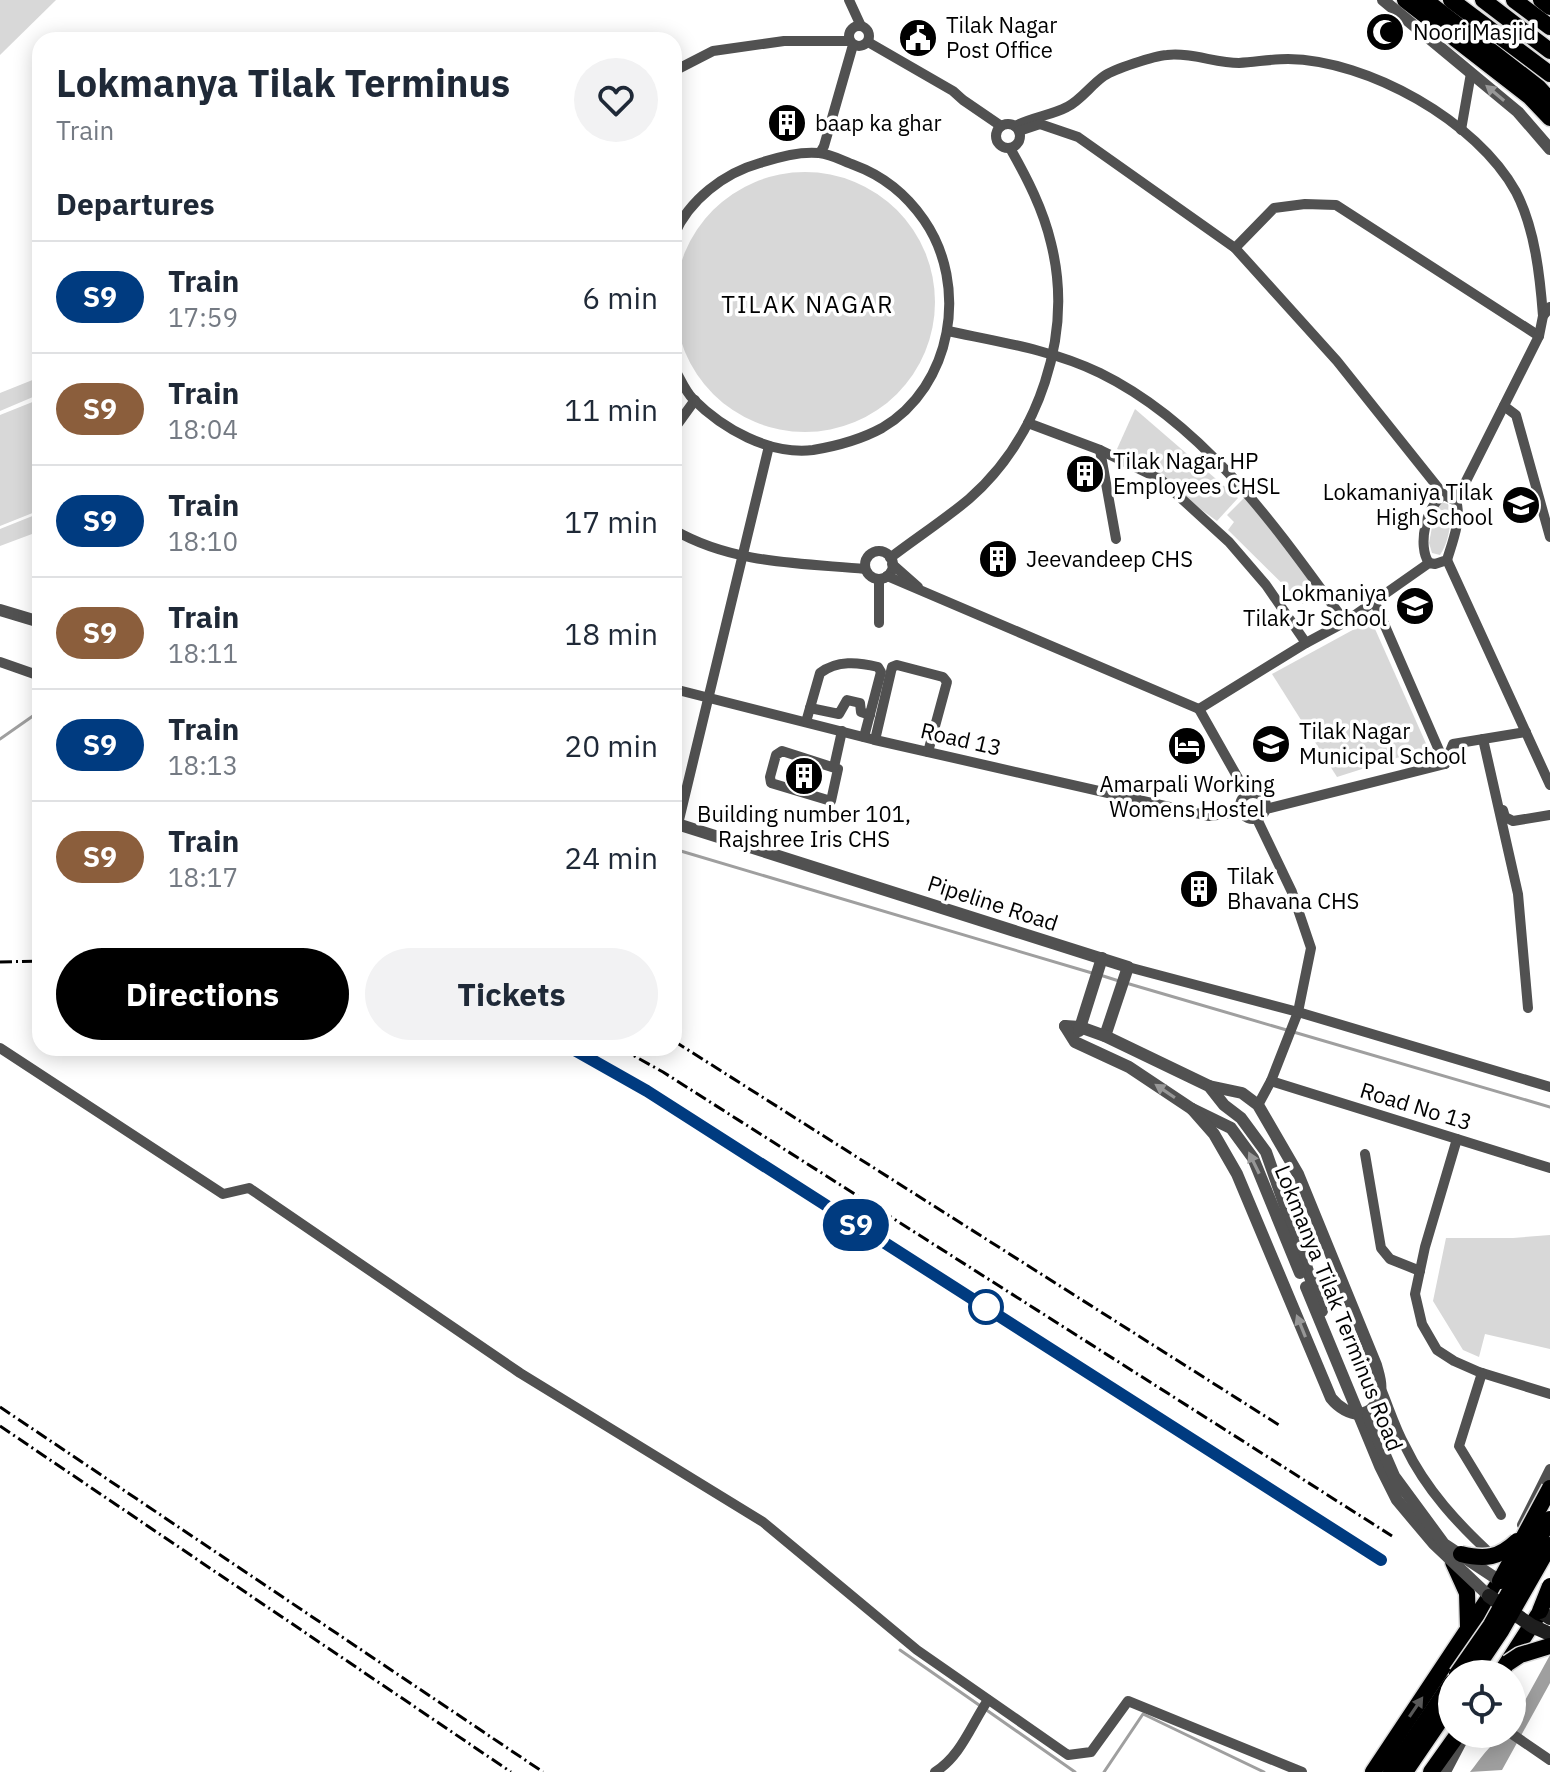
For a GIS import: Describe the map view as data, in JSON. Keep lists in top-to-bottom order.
{
  "streets": {
    "main road": ["Lokmanya Tilak Terminus Road"],
    "street": ["Road 13", "Pipeline Road", "Road No 13"]
  },
  "districts": ["TILAK NAGAR"],
  "places": {
    "mosque": ["Noori Masjid"],
    "public building": ["Tilak Nagar Post Office"],
    "building": [
      "baap ka ghar",
      "Tilak Nagar HP Employees CHSL",
      "Jeevandeep CHS",
      "Building number 101, Rajshree Iris CHS",
      "Tilak Bhavana CHS"
    ],
    "school or university": ["Lokamaniya Tilak High School", "Lokmaniya Tilak Jr School", "Tilak Nagar Municipal School"],
    "hotel": ["Amarpali Working Womens Hostel"]
  },
  "page": {
    "on_map": "S9",
    "heading": [
      ["Lokmanya Tilak Terminus", "Train"],
      "Departures"
    ],
    "list": [
      {
        "mark": "S9",
        "name": "Train",
        "note": "17:59",
        "value": "6 min"
      },
      {
        "mark": "S9",
        "name": "Train",
        "note": "18:04",
        "value": "11 min"
      },
      {
        "mark": "S9",
        "name": "Train",
        "note": "18:10",
        "value": "17 min"
      },
      {
        "mark": "S9",
        "name": "Train",
        "note": "18:11",
        "value": "18 min"
      },
      {
        "mark": "S9",
        "name": "Train",
        "note": "18:13",
        "value": "20 min"
      },
      {
        "mark": "S9",
        "name": "Train",
        "note": "18:17",
        "value": "24 min"
      }
    ],
    "buttons": ["Directions", "Tickets"]
  }
}
